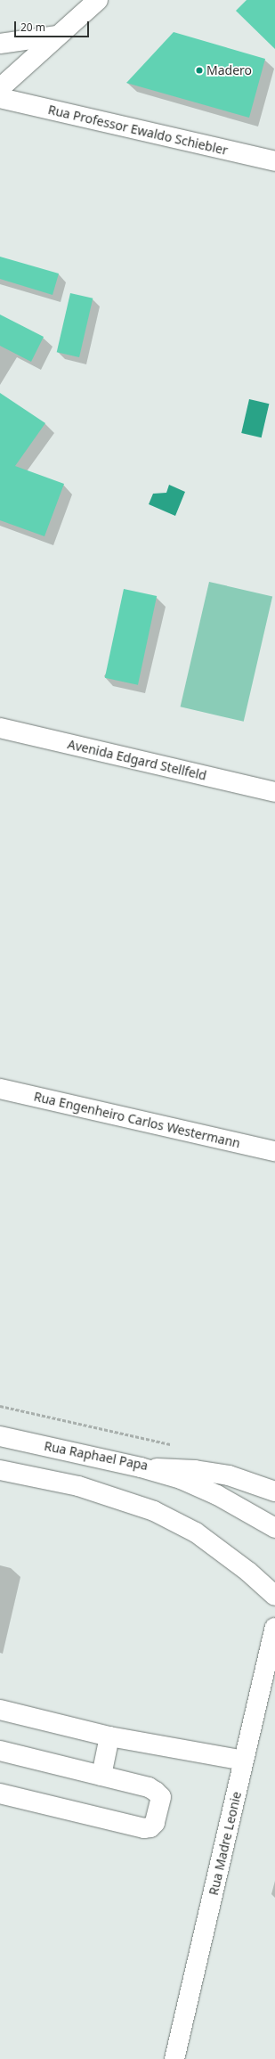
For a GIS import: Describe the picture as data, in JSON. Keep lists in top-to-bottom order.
{
  "streets": {
    "main road": [
      "Rua Professor Ewaldo Schiebler",
      "Avenida Edgard Stellfeld",
      "Rua Engenheiro Carlos Westermann",
      "Rua Raphael Papa",
      "Rua Madre Leonie"
    ]
  },
  "places": ["Madero"],
  "scale_bar": "20 m"
}
